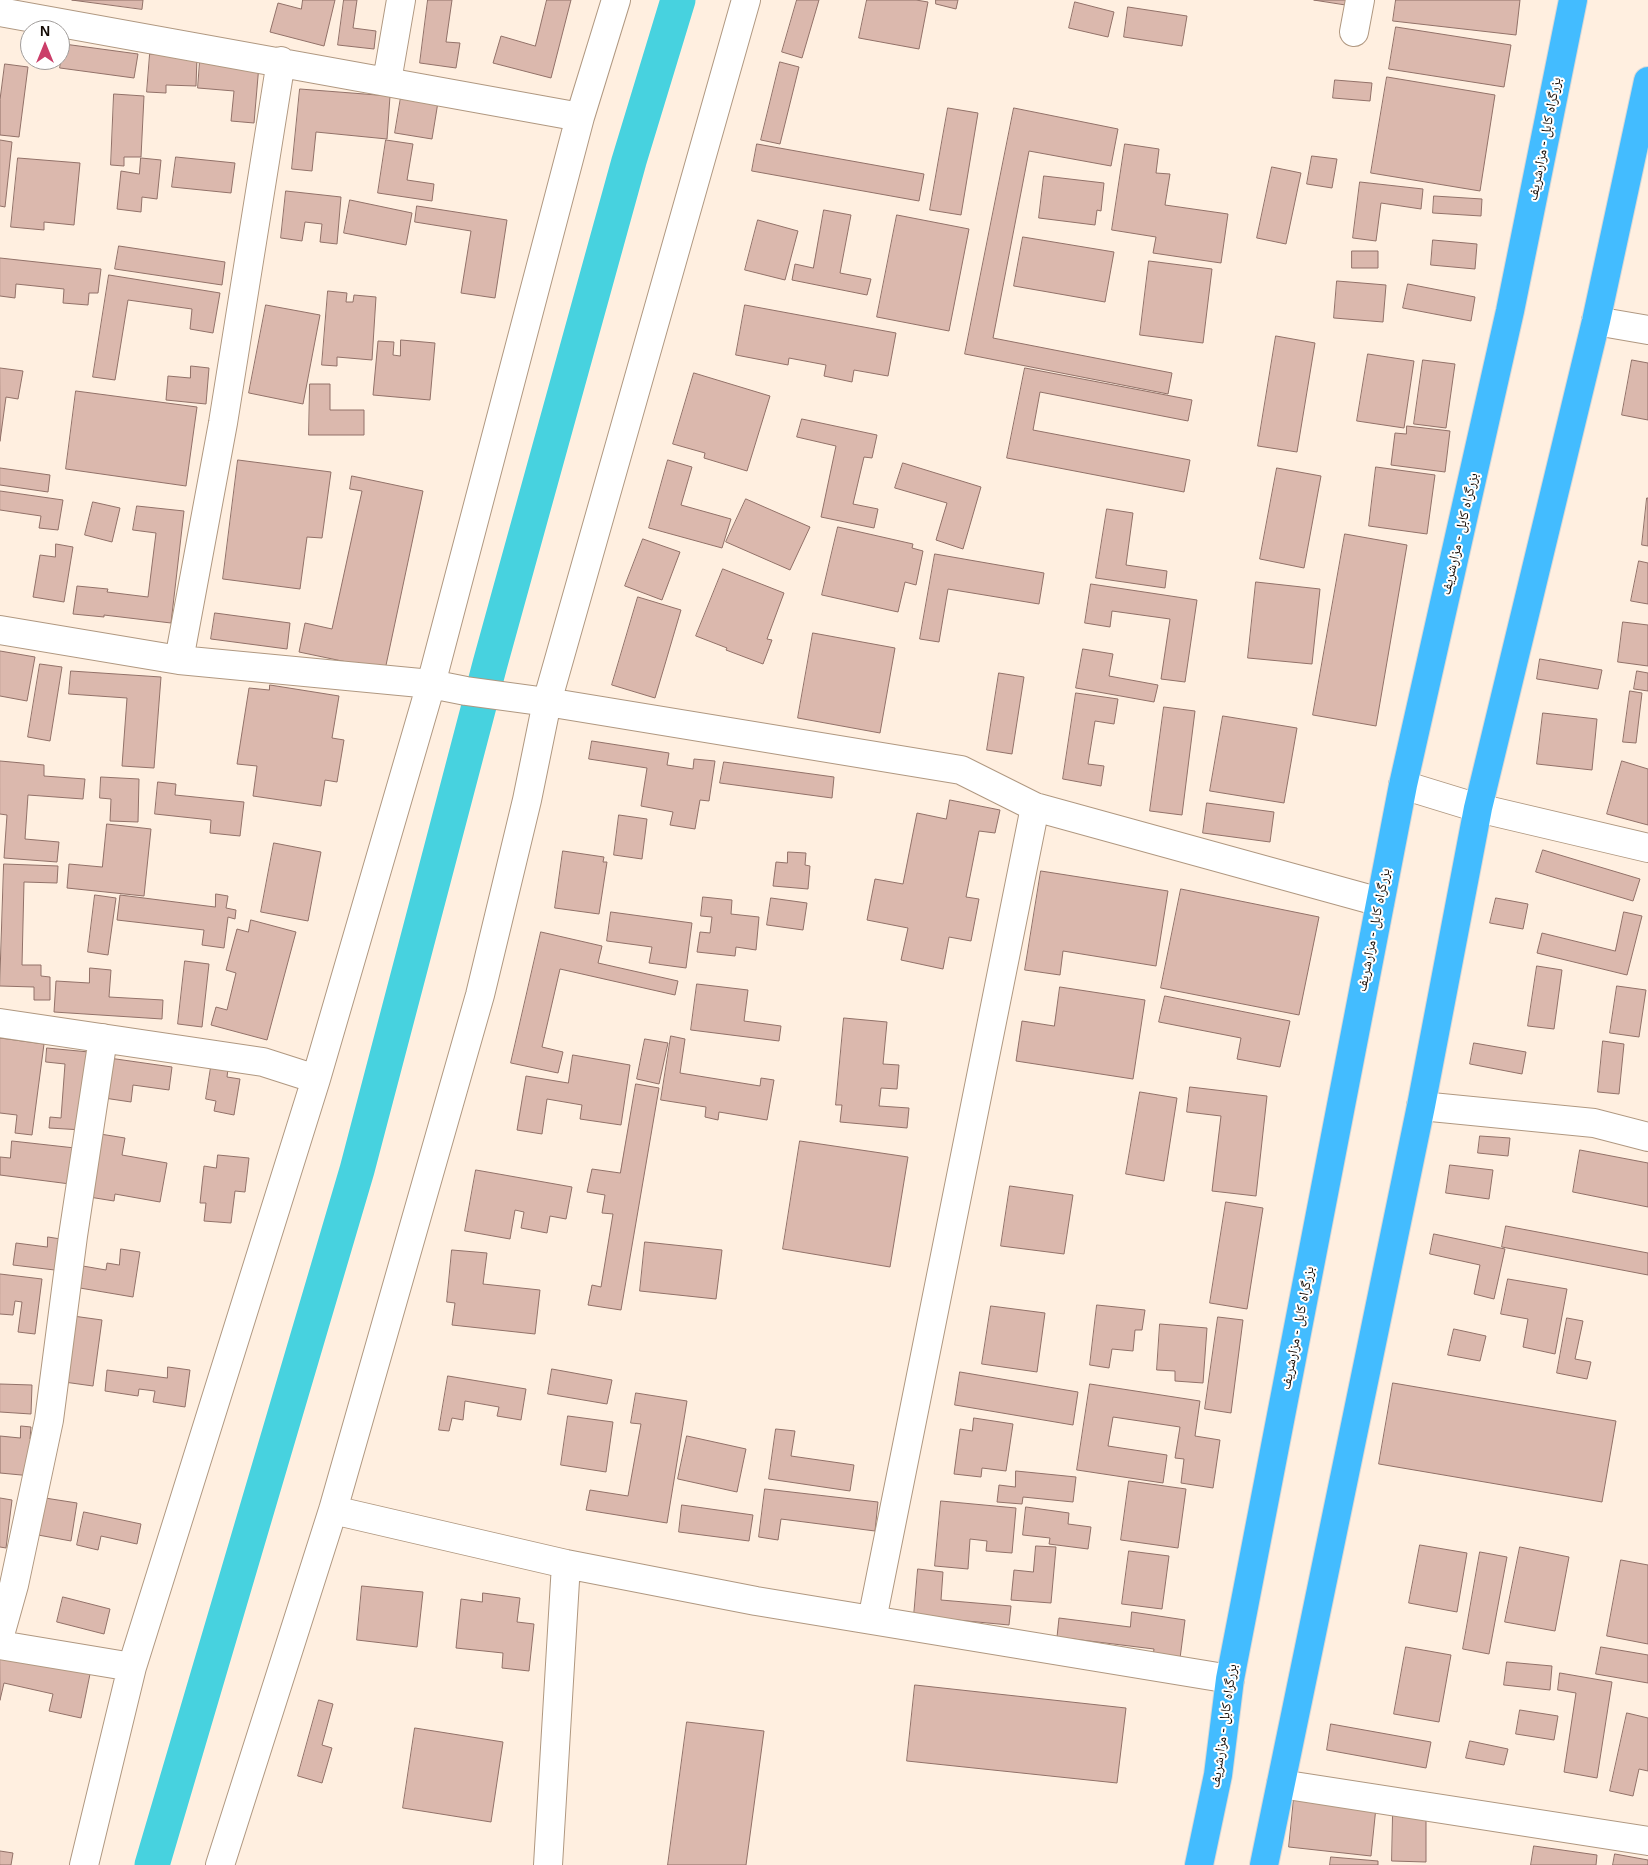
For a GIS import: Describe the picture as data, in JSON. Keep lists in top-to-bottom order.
{
  "streets": {
    "highway": ["بزرگراه کابل - مزارشریف"]
  },
  "north": "top"
}
